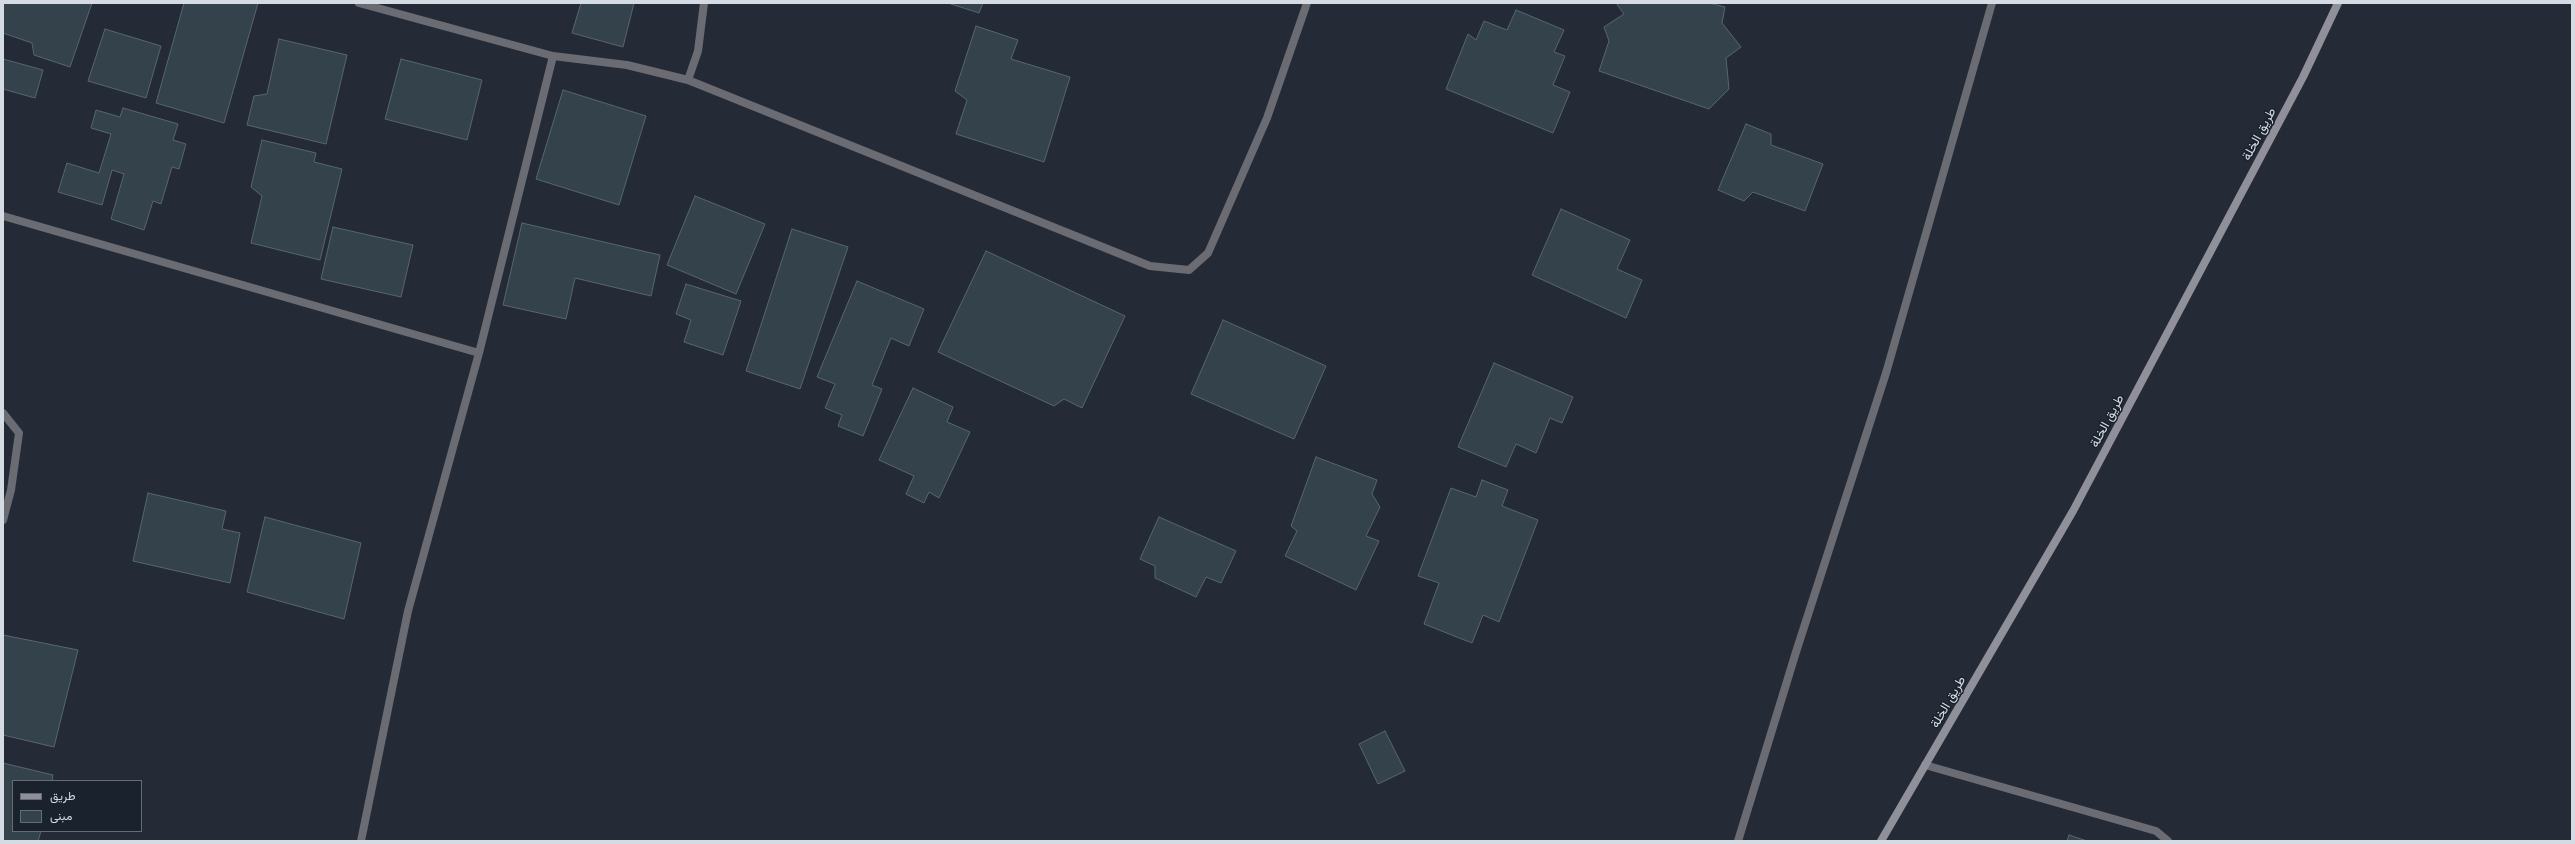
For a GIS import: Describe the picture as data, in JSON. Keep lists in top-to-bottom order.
{
  "streets": {
    "street": ["طريق الخلة"]
  },
  "legend": ["طريق", "مبنى"]
}
